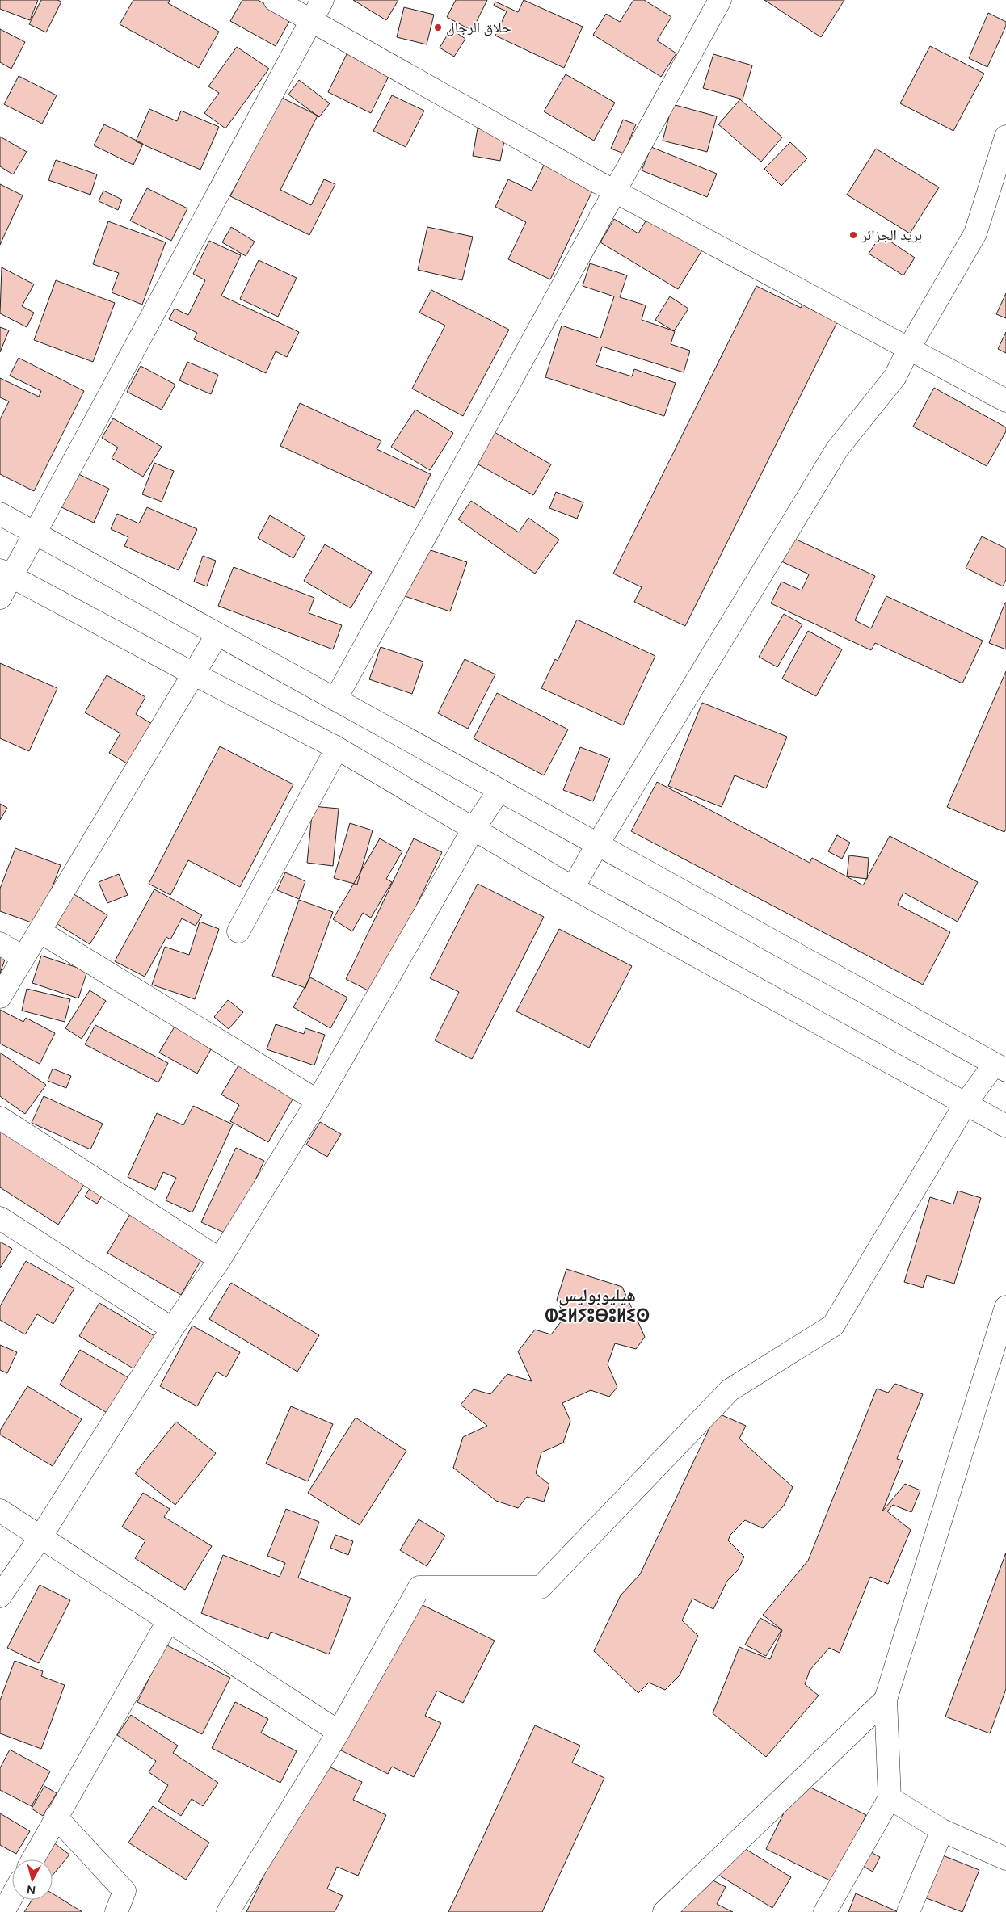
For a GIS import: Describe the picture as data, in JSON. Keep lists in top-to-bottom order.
{
  "districts": ["ھيليوبوليس ⵀⵉⵍⵢⵓⴱⵓⵍⵉⵙ"],
  "places": ["حلاق الرجال", "بريد الجزائر"],
  "north": "bottom"
}
